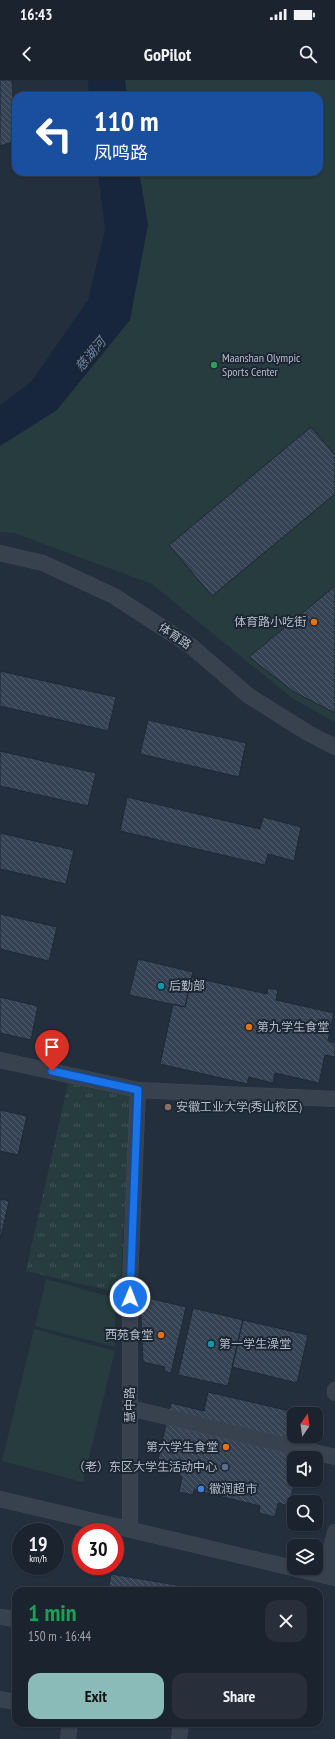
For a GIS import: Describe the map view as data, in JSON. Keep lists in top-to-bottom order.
{
  "streets": {
    "street": ["体育路", "慧中路"]
  },
  "water": ["慈湖河"],
  "places": [
    "Maanshan Olympic Sports Center",
    "体育路小吃街",
    "后勤部",
    "第九学生食堂",
    "安徽工业大学(秀山校区)",
    "西苑食堂",
    "第一学生澡堂",
    "第六学生食堂",
    "（老）东区大学生活动中心",
    "徽润超市"
  ],
  "north": "top",
  "page": {
    "status": "16:43",
    "header": "GoPilot",
    "turn": ["110 m", "凤鸣路"],
    "speed": "19 km/h",
    "limit": "30",
    "heading": ["1 min", "150 m · 16:44"],
    "buttons": ["Exit", "Share"]
  }
}
